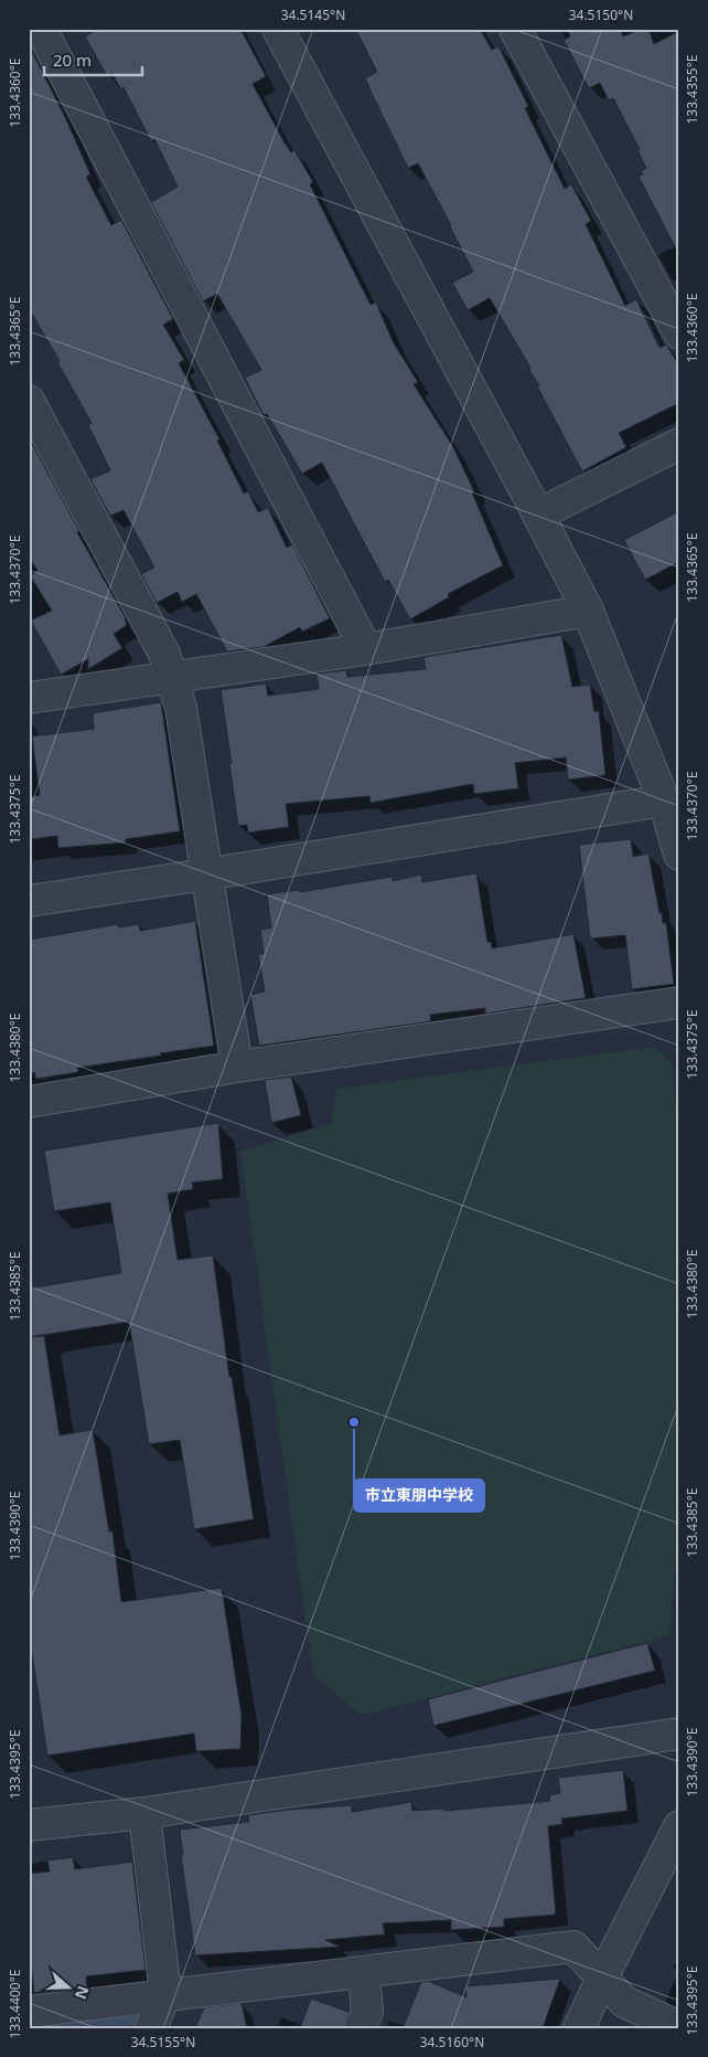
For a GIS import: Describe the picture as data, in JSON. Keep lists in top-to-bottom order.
{
  "places": ["市立東朋中学校"],
  "scale_bar": "20 m",
  "north": "right",
  "coordinates": [
    "34.5145°N",
    "34.5150°N",
    "133.4355°E",
    "133.4360°E",
    "133.4365°E",
    "133.4370°E",
    "133.4375°E",
    "133.4380°E",
    "133.4385°E",
    "133.4390°E",
    "133.4395°E",
    "133.4400°E",
    "34.5155°N",
    "34.5160°N"
  ]
}
